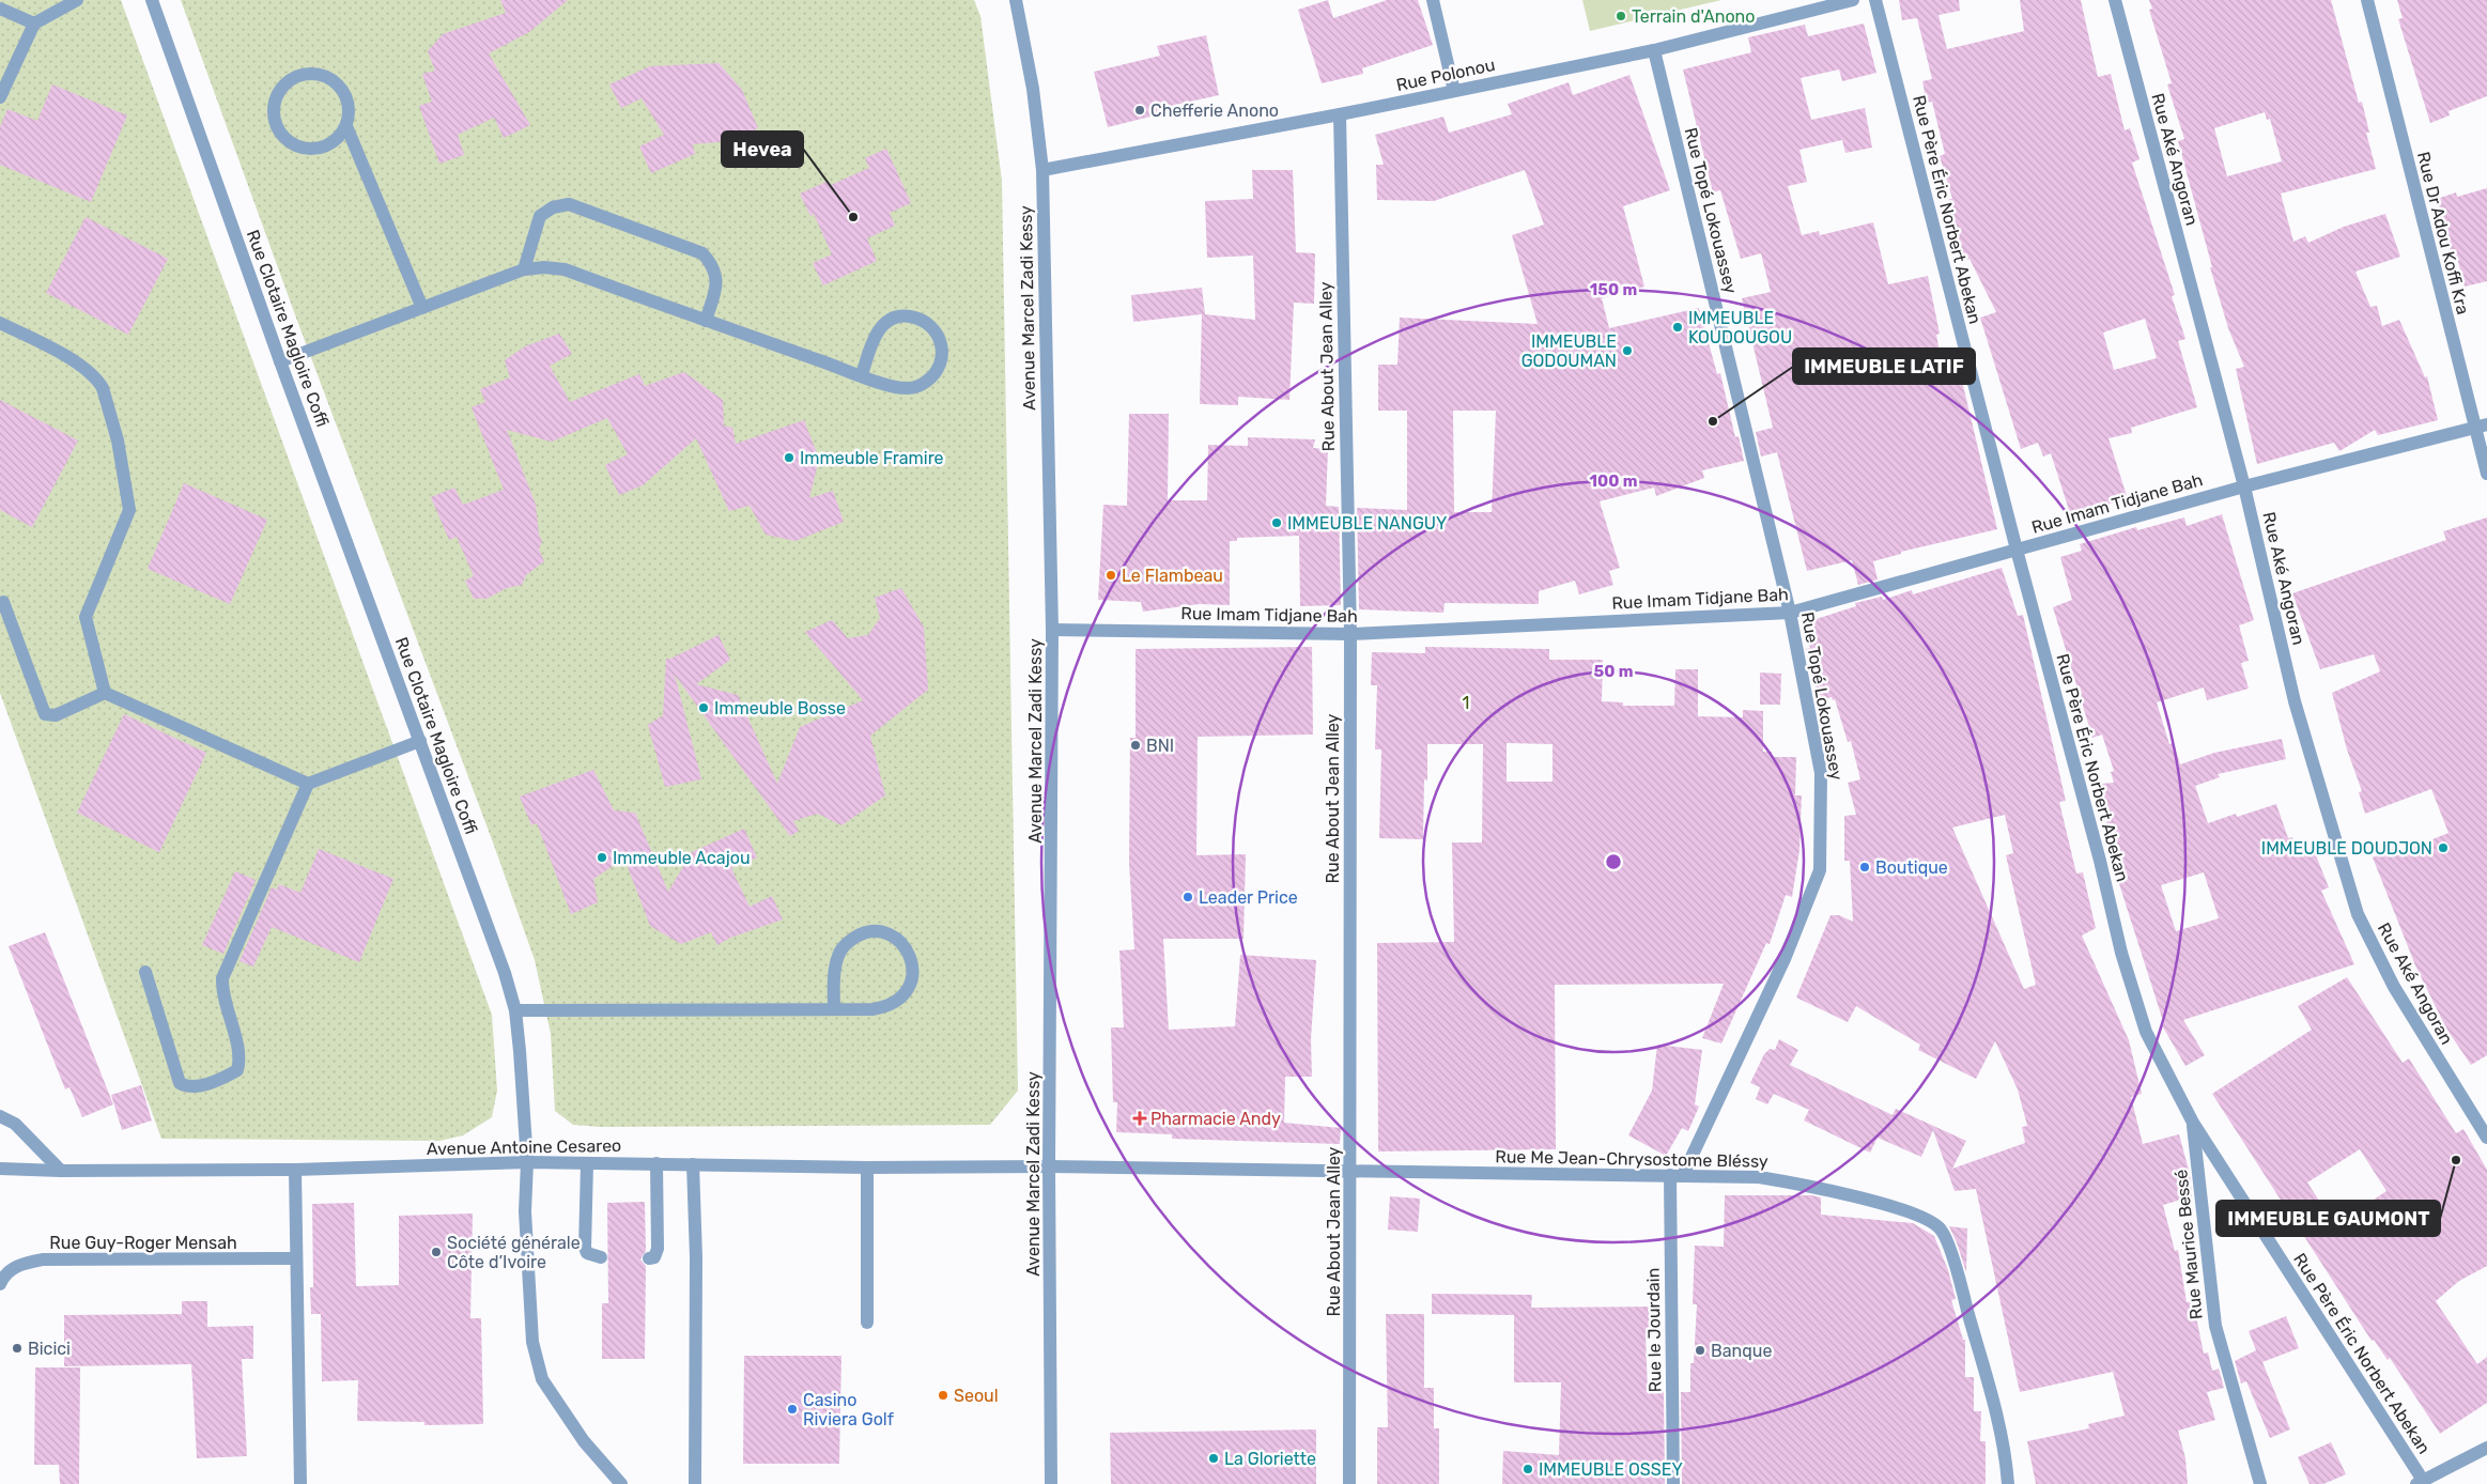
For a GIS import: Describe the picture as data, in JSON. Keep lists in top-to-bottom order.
{
  "streets": {
    "street": [
      "Rue Polonou",
      "Rue Aké Angoran",
      "Rue Père Éric Norbert Abekan",
      "Rue Topé Lokouassey",
      "Rue Dr Adou Koffi Kra",
      "Avenue Marcel Zadi Kessy",
      "Rue Clotaire Magloire Coffi",
      "Rue About Jean Alley",
      "Rue Imam Tidjane Bah",
      "Avenue Antoine Cesareo",
      "Rue Me Jean-Chrysostome Bléssy",
      "Rue Guy-Roger Mensah",
      "Rue Maurice Bessé",
      "Rue le Jourdain"
    ]
  },
  "crossings": [
    ["Rue Polonou", "Rue Topé Lokouassey"],
    ["Rue Polonou", "Avenue Marcel Zadi Kessy"],
    ["Rue Polonou", "Rue About Jean Alley"],
    ["Rue Aké Angoran", "Rue Imam Tidjane Bah"],
    ["Rue Père Éric Norbert Abekan", "Rue Imam Tidjane Bah"],
    ["Rue Père Éric Norbert Abekan", "Rue Maurice Bessé"],
    ["Rue Topé Lokouassey", "Rue Imam Tidjane Bah"],
    ["Rue Topé Lokouassey", "Rue Me Jean-Chrysostome Bléssy"],
    ["Rue Topé Lokouassey", "Rue le Jourdain"],
    ["Rue Dr Adou Koffi Kra", "Rue Imam Tidjane Bah"],
    ["Avenue Marcel Zadi Kessy", "Rue Imam Tidjane Bah"],
    ["Avenue Marcel Zadi Kessy", "Avenue Antoine Cesareo"],
    ["Avenue Marcel Zadi Kessy", "Rue Me Jean-Chrysostome Bléssy"],
    ["Rue Clotaire Magloire Coffi", "Avenue Antoine Cesareo"],
    ["Rue About Jean Alley", "Rue Imam Tidjane Bah"],
    ["Rue About Jean Alley", "Rue Me Jean-Chrysostome Bléssy"],
    ["Avenue Antoine Cesareo", "Rue Me Jean-Chrysostome Bléssy"],
    ["Rue Me Jean-Chrysostome Bléssy", "Rue le Jourdain"]
  ],
  "parks": ["1"],
  "places": {
    "other": [
      "Terrain d'Anono",
      "Chefferie Anono",
      "Hevea",
      "IMMEUBLE KOUDOUGOU",
      "IMMEUBLE GODOUMAN",
      "IMMEUBLE LATIF",
      "Immeuble Framire",
      "IMMEUBLE NANGUY",
      "Le Flambeau",
      "Immeuble Bosse",
      "BNI",
      "IMMEUBLE DOUDJON",
      "Immeuble Acajou",
      "Boutique",
      "Leader Price",
      "IMMEUBLE GAUMONT",
      "Société générale Côte d’Ivoire",
      "Bicici",
      "Banque",
      "Seoul",
      "Casino Riviera Golf",
      "La Gloriette",
      "IMMEUBLE OSSEY"
    ],
    "health": ["Pharmacie Andy"]
  },
  "rings": ["150 m", "100 m", "50 m"]
}
